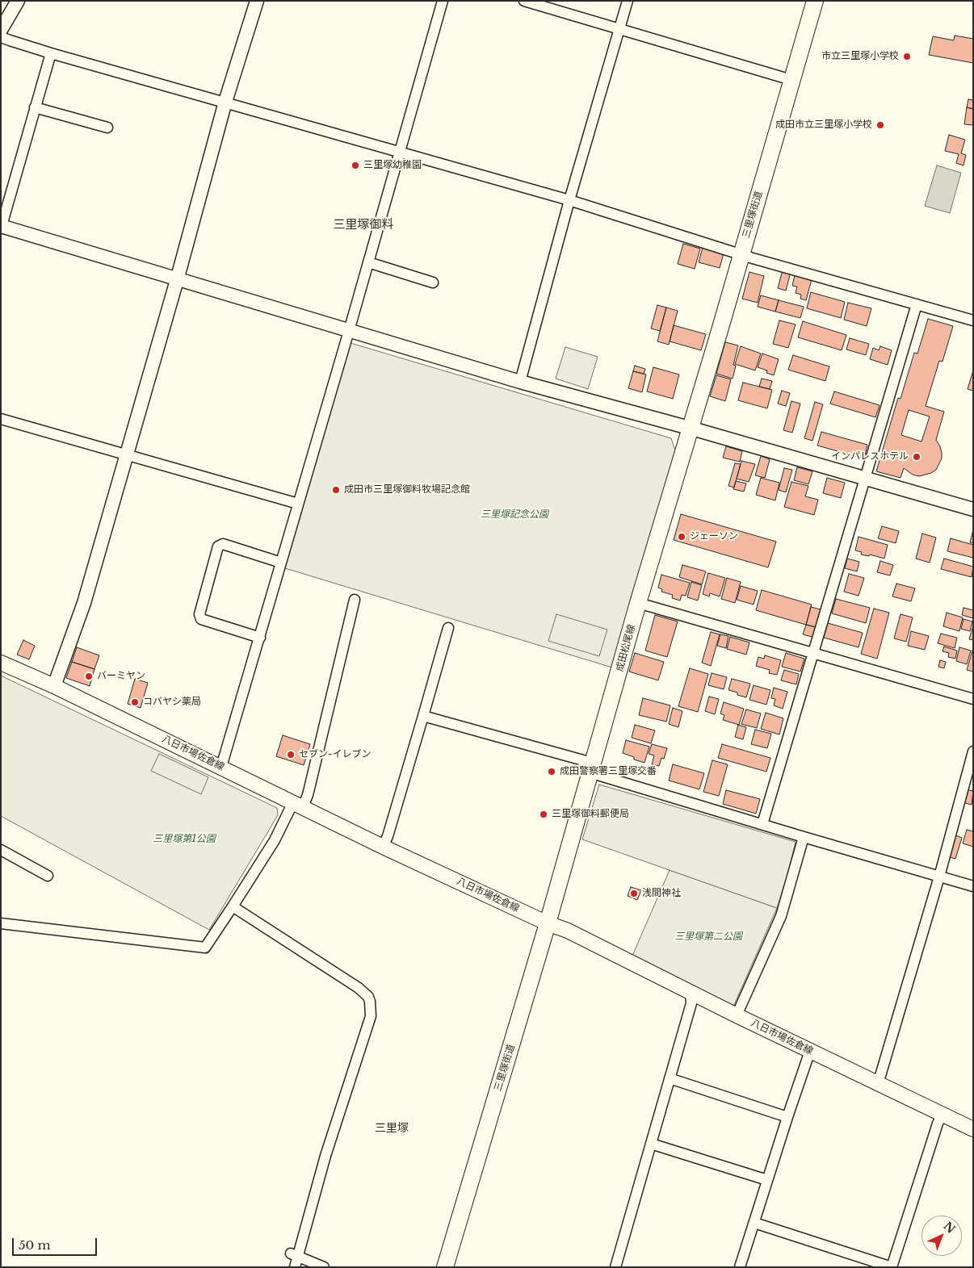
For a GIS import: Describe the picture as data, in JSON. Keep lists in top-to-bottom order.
{
  "streets": {
    "main road": ["三里塚街道", "成田松尾線", "八日市場佐倉線"]
  },
  "crossings": [
    ["三里塚街道", "成田松尾線"],
    ["三里塚街道", "八日市場佐倉線"]
  ],
  "districts": ["三里塚御料", "三里塚"],
  "parks": ["三里塚記念公園", "三里塚第1公園", "三里塚第二公園"],
  "places": [
    "市立三里塚小学校",
    "成田市立三里塚小学校",
    "三里塚幼稚園",
    "インパレスホテル",
    "成田市三里塚御料牧場記念館",
    "ジェーソン",
    "バーミヤン",
    "コバヤシ薬局",
    "セブン-イレブン",
    "成田警察署三里塚交番",
    "三里塚御料郵便局",
    "浅間神社"
  ],
  "scale_bar": "50 m",
  "north": "top right"
}
